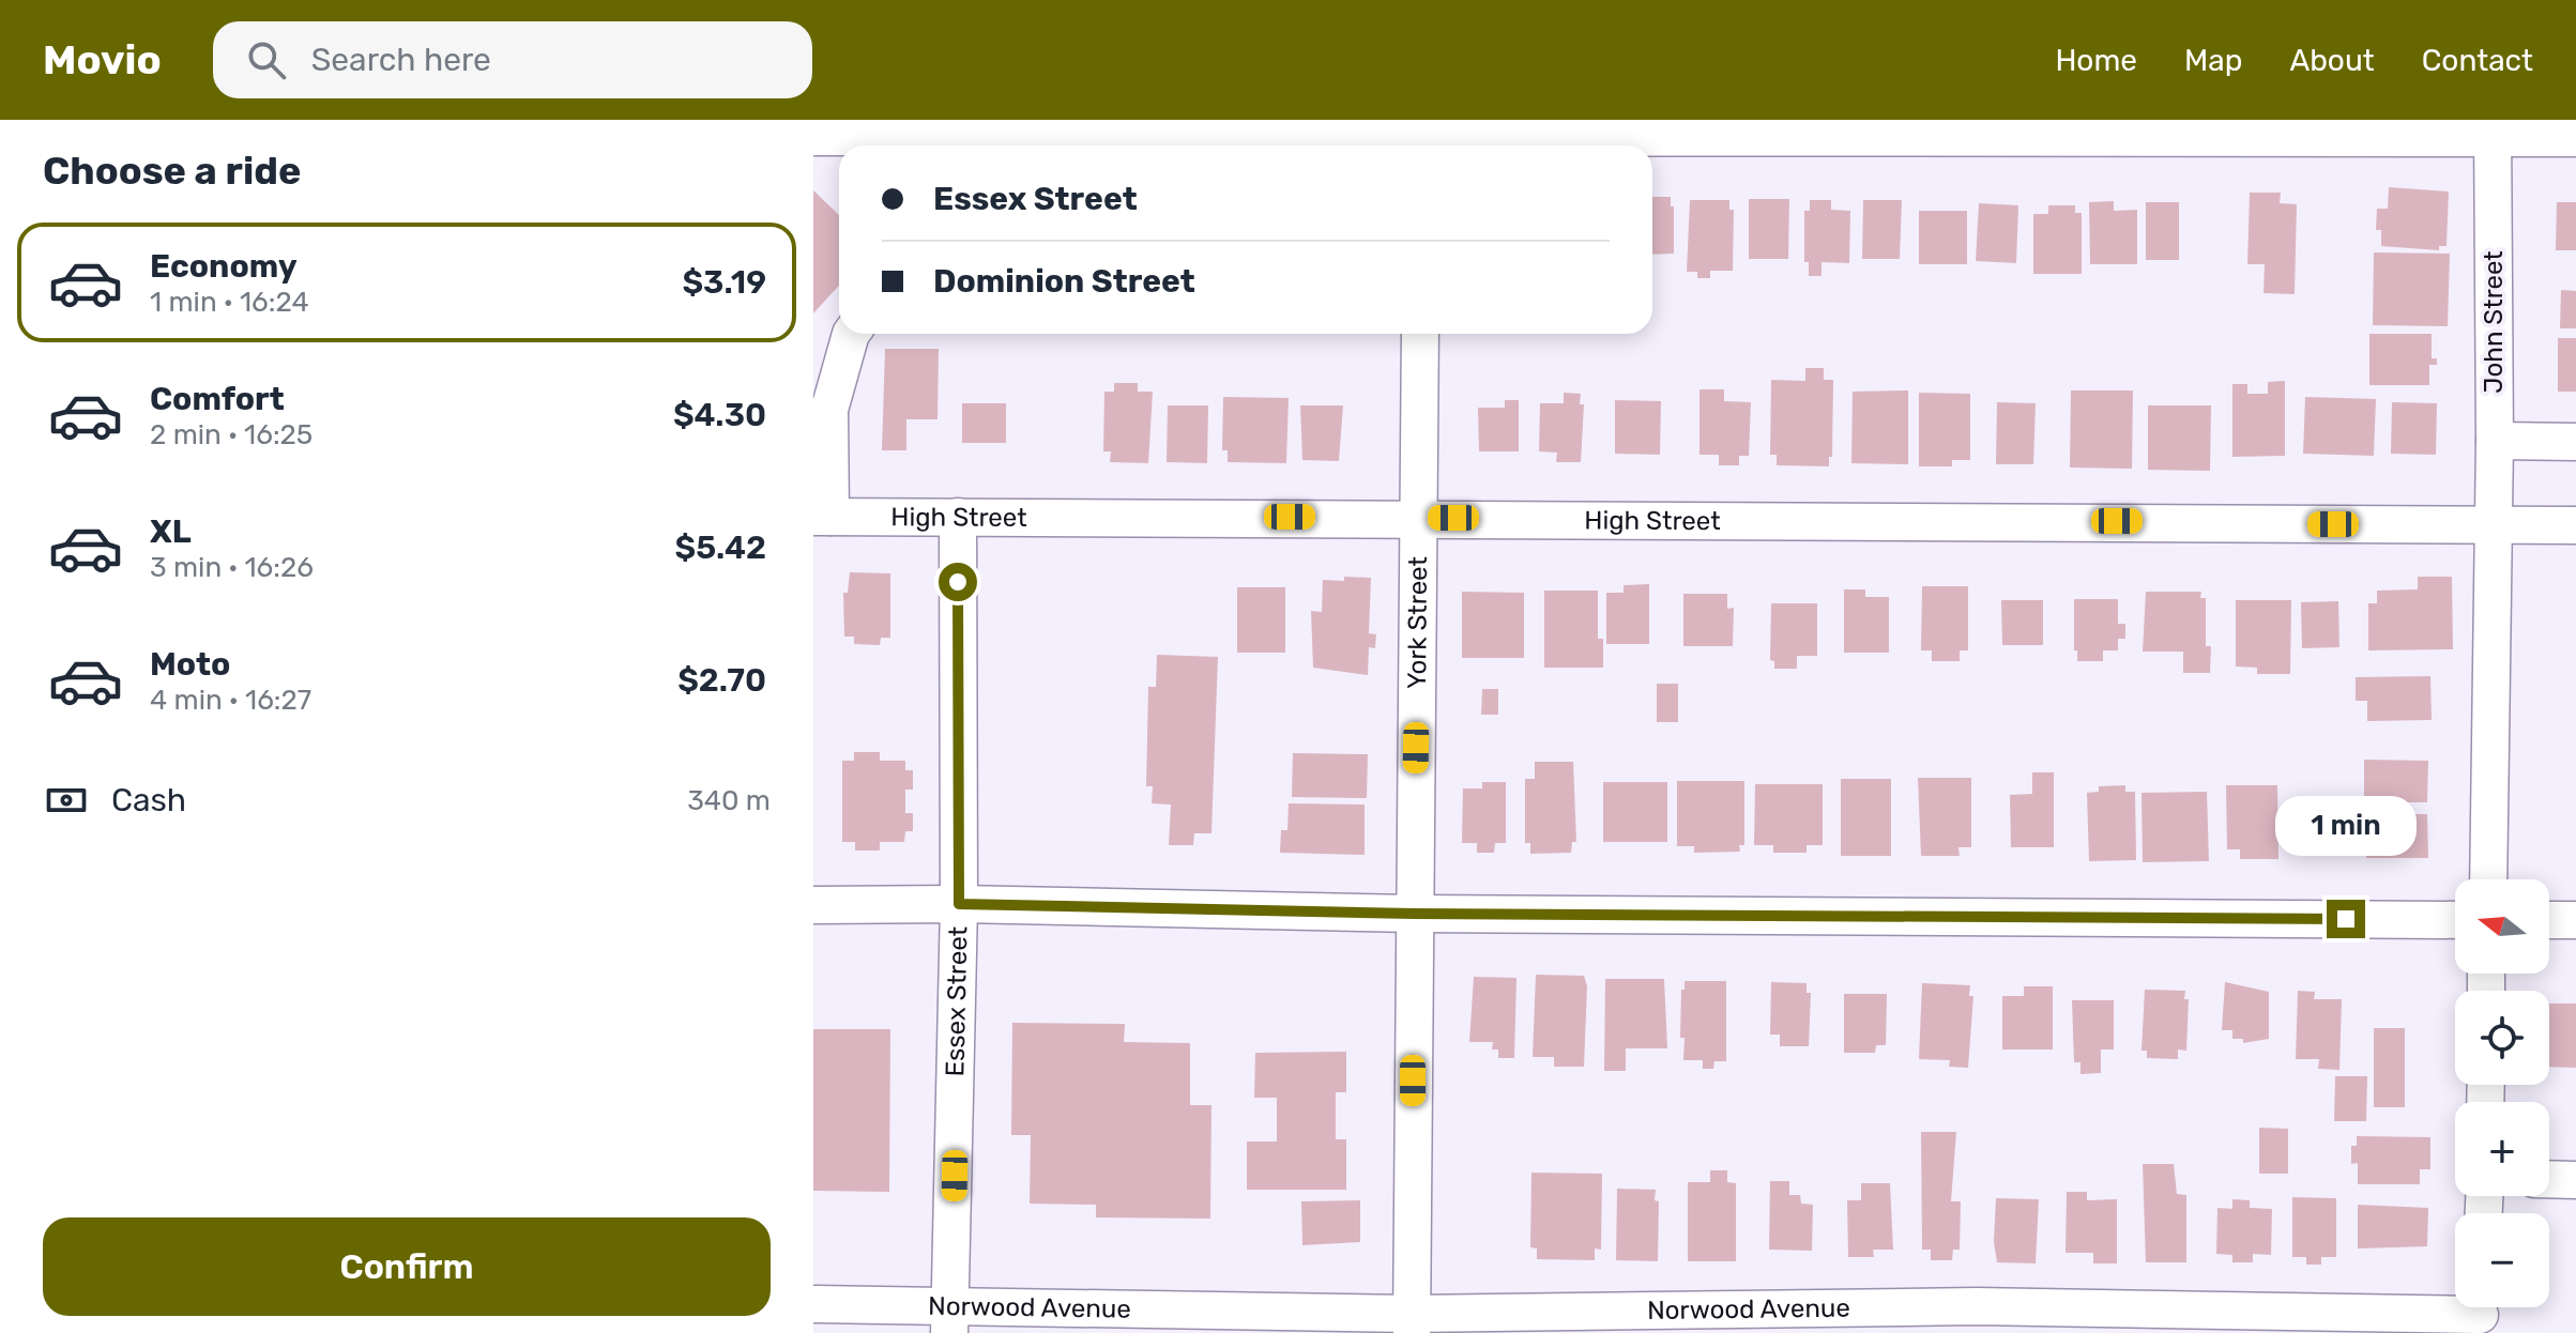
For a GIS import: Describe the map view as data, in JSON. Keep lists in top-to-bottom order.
{
  "streets": {
    "street": [
      "John Street",
      "High Street",
      "York Street",
      "Essex Street",
      "Norwood Avenue"
    ]
  },
  "crossings": [
    ["John Street", "High Street"],
    ["High Street", "York Street"],
    ["High Street", "Essex Street"],
    ["York Street", "Norwood Avenue"],
    ["Essex Street", "Norwood Avenue"]
  ],
  "north": "left",
  "page": {
    "header": "Movio",
    "search": "Search here",
    "nav": [
      "Home",
      "Map",
      "About",
      "Contact"
    ],
    "heading": "Choose a ride",
    "banner": ["Essex Street", "Dominion Street"],
    "list": [
      {
        "name": "Economy",
        "note": "1 min · 16:24",
        "value": "$3.19"
      },
      {
        "name": "Comfort",
        "note": "2 min · 16:25",
        "value": "$4.30"
      },
      {
        "name": "XL",
        "note": "3 min · 16:26",
        "value": "$5.42"
      },
      {
        "name": "Moto",
        "note": "4 min · 16:27",
        "value": "$2.70"
      }
    ],
    "pay": ["Cash", "340 m"],
    "bubble": "1 min",
    "map_buttons": ["+", "−"],
    "buttons": "Confirm"
  }
}
